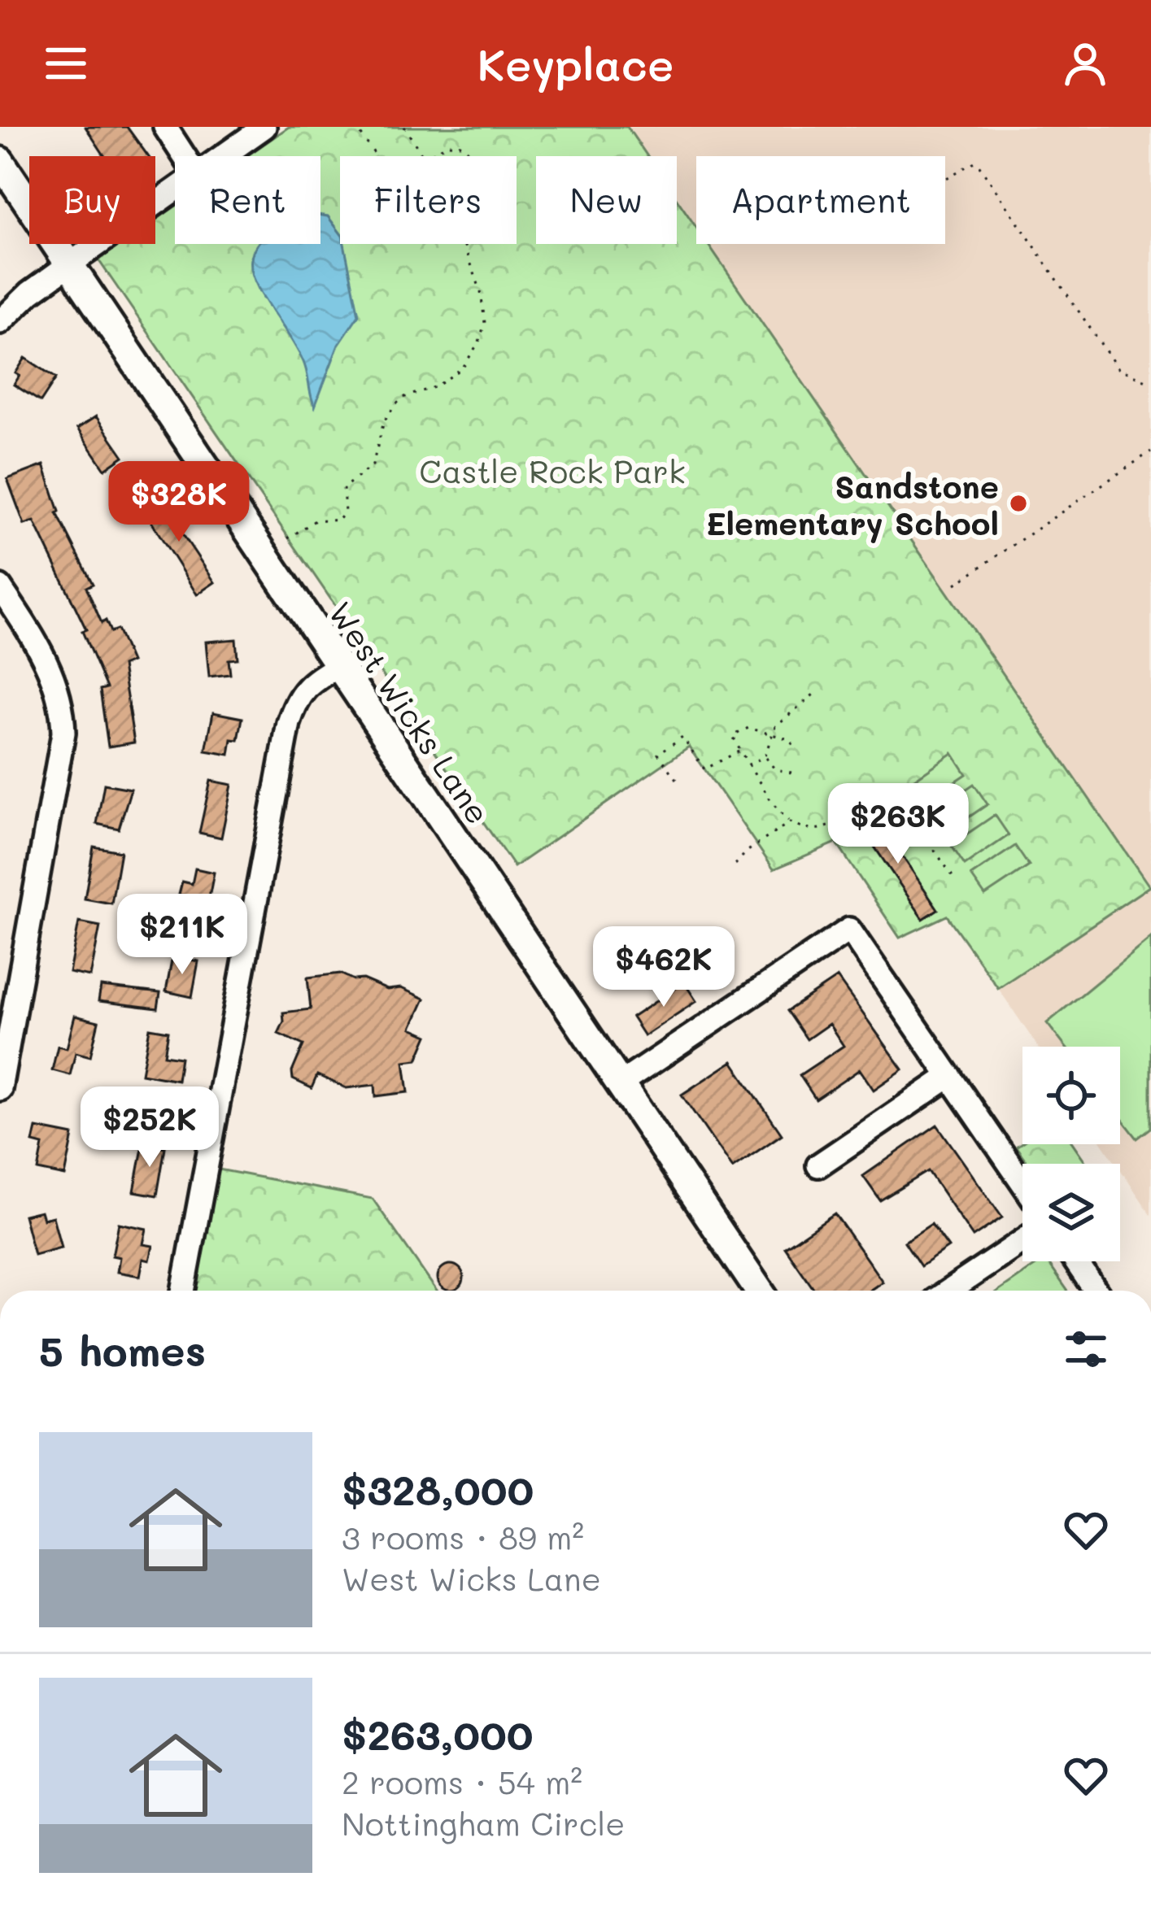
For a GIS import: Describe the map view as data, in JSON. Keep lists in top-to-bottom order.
{
  "streets": {
    "main road": ["West Wicks Lane"]
  },
  "parks": ["Castle Rock Park"],
  "places": ["Sandstone Elementary School"],
  "page": {
    "header": "Keyplace",
    "chip": [
      "Buy",
      "Rent",
      "Filters",
      "New",
      "Apartment"
    ],
    "price": [
      "$328K",
      "$263K",
      "$211K",
      "$462K",
      "$252K"
    ],
    "heading": "5 homes",
    "list": [
      {
        "name": "$328,000",
        "note": "3 rooms · 89 m² · West Wicks Lane"
      },
      {
        "name": "$263,000",
        "note": "2 rooms · 54 m² · Nottingham Circle"
      }
    ]
  }
}
